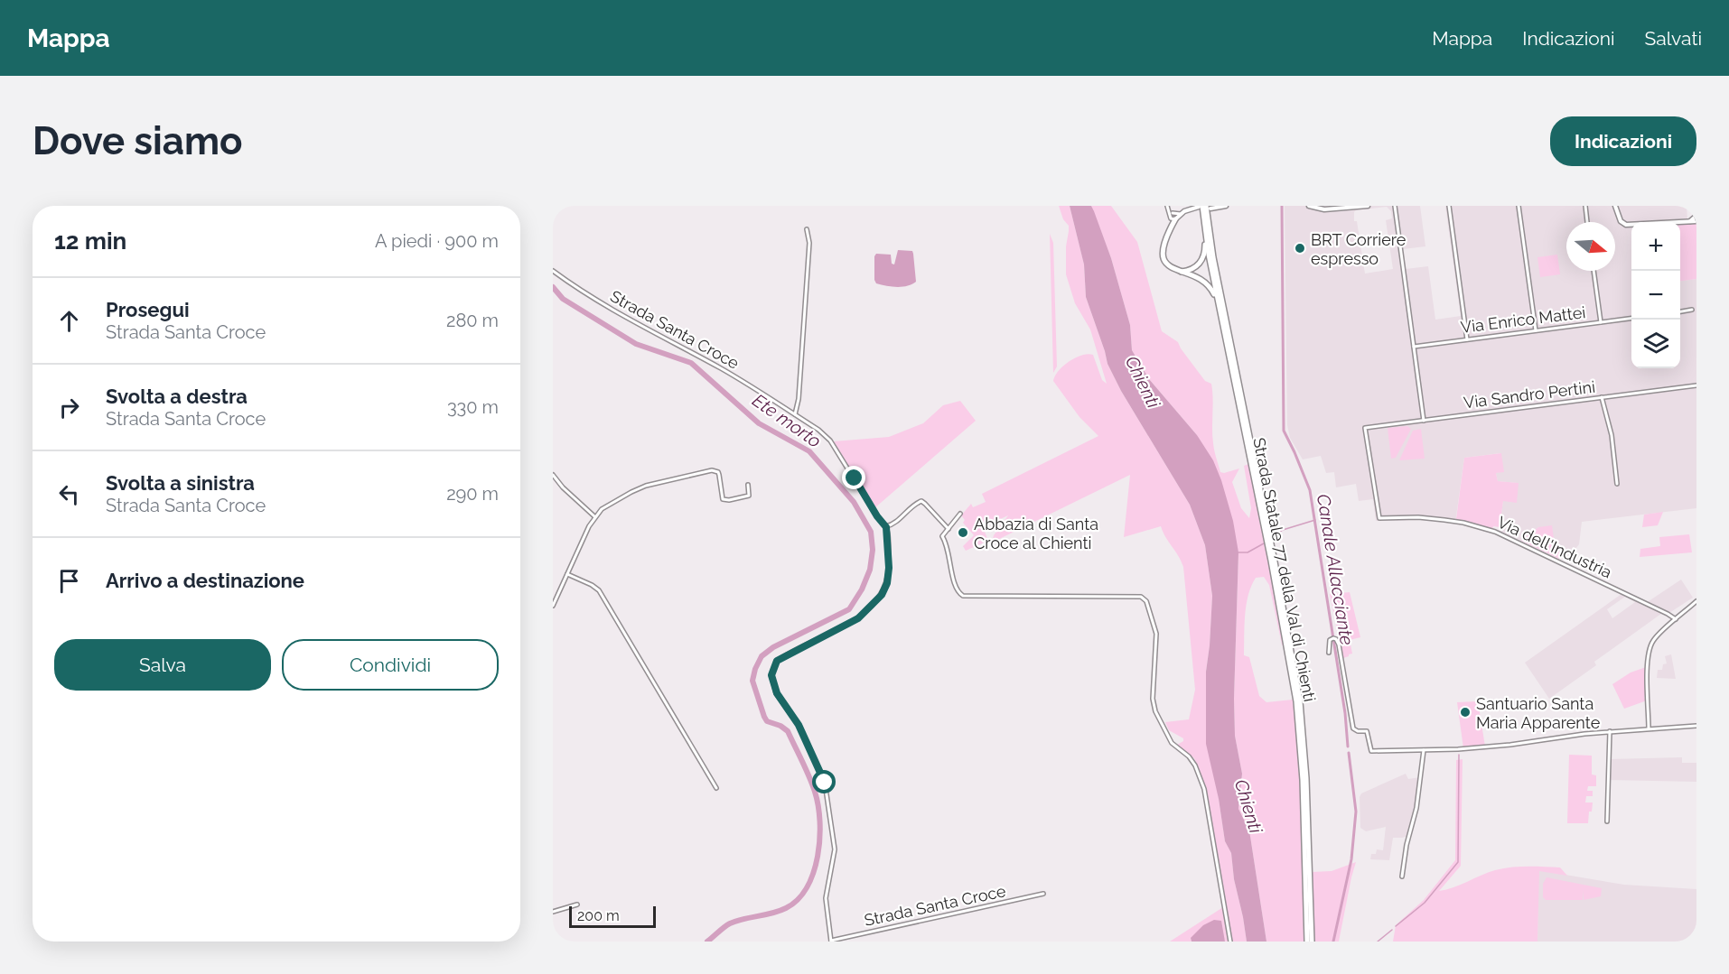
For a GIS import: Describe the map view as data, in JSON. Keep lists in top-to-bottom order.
{
  "streets": {
    "highway": ["Strada Statale 77 della Val di Chienti"],
    "street": [
      "Via Enrico Mattei",
      "Strada Santa Croce",
      "Via Sandro Pertini",
      "Via dell'Industria"
    ]
  },
  "crossings": [
    ["Via Sandro Pertini", "Via dell'Industria"]
  ],
  "water": ["Chienti", "Ete morto", "Canale Allacciante"],
  "places": ["BRT Corriere espresso", "Abbazia di Santa Croce al Chienti", "Santuario Santa Maria Apparente"],
  "scale_bar": "200 m",
  "north": "right",
  "page": {
    "header": "Mappa",
    "nav": ["Mappa", "Indicazioni", "Salvati"],
    "buttons": [
      "Indicazioni",
      ["Salva", "Condividi"]
    ],
    "title": "Dove siamo",
    "heading": ["12 min", "A piedi · 900 m"],
    "map_buttons": ["+", "−"],
    "list": [
      ["Prosegui", "Strada Santa Croce", "280 m"],
      ["Svolta a destra", "Strada Santa Croce", "330 m"],
      ["Svolta a sinistra", "Strada Santa Croce", "290 m"],
      "Arrivo a destinazione"
    ],
    "scale": "200 m"
  }
}
